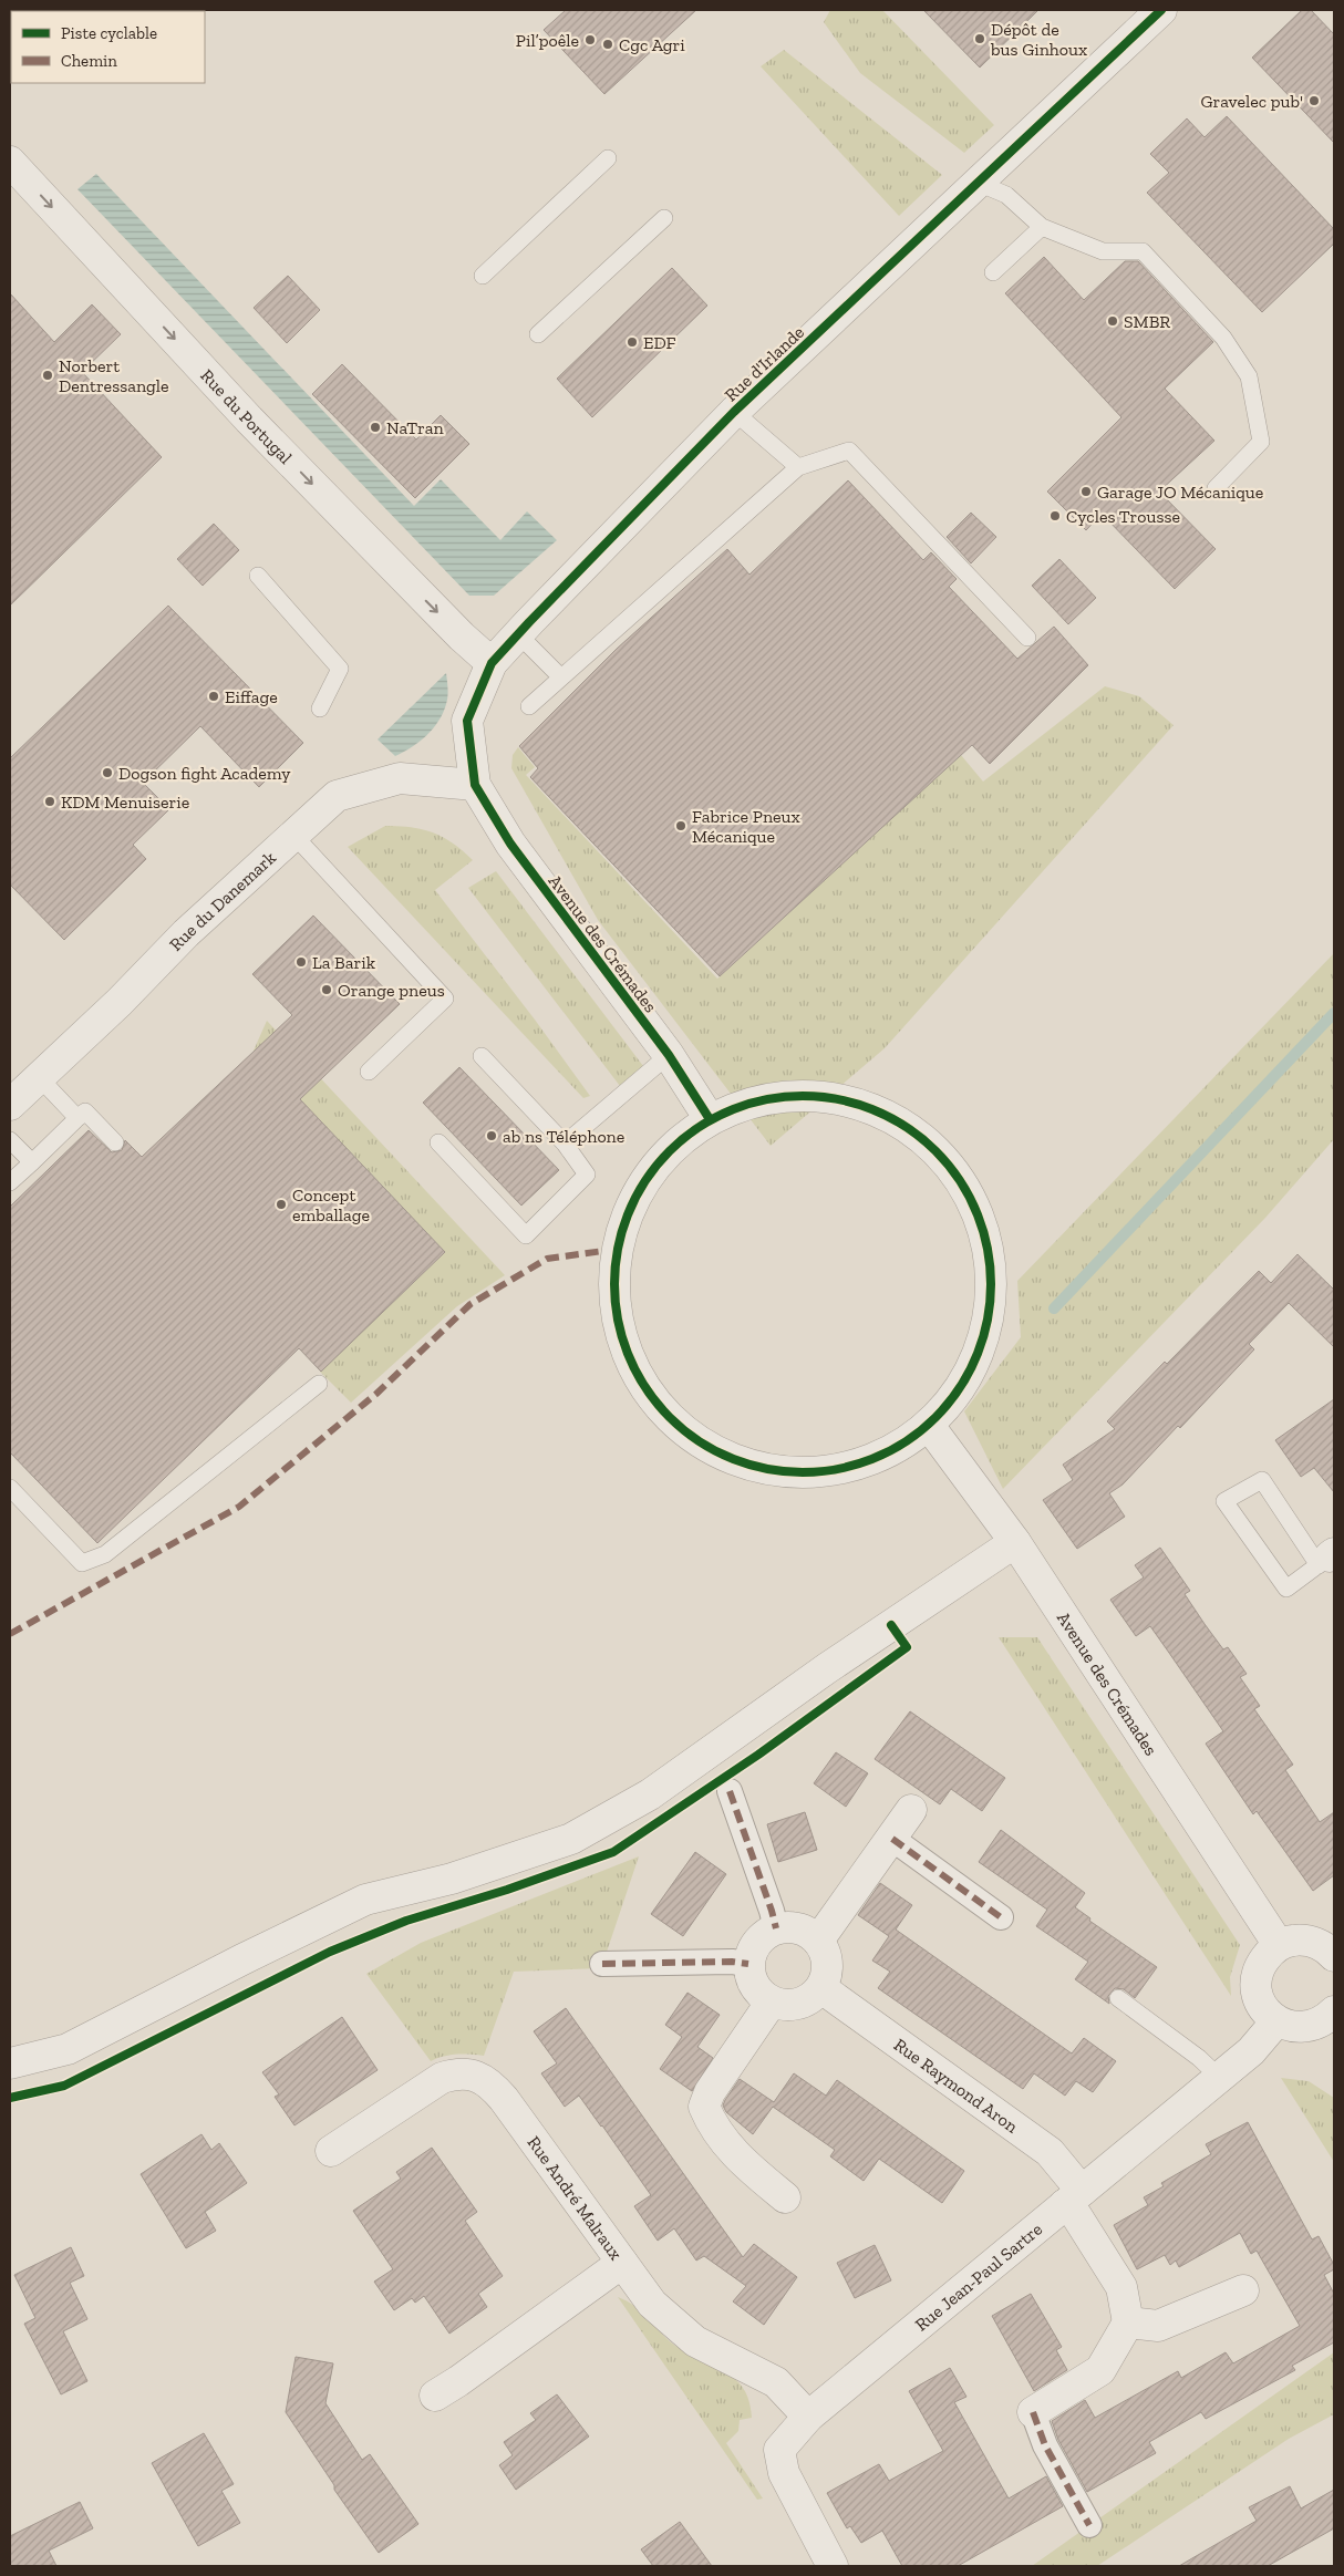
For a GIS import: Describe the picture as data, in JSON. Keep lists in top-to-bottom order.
{
  "streets": {
    "street": [
      "Rue d'Irlande",
      "Rue du Portugal",
      "Rue du Danemark",
      "Avenue des Crémades",
      "Rue Raymond Aron",
      "Rue André Malraux",
      "Rue Jean-Paul Sartre"
    ]
  },
  "crossings": [
    ["Rue d'Irlande", "Rue du Portugal"],
    ["Rue d'Irlande", "Rue du Danemark"],
    ["Rue d'Irlande", "Avenue des Crémades"],
    ["Rue du Danemark", "Avenue des Crémades"],
    ["Rue Raymond Aron", "Rue Jean-Paul Sartre"],
    ["Rue André Malraux", "Rue Jean-Paul Sartre"]
  ],
  "one_way": ["Rue du Portugal"],
  "places": [
    "Dépôt de bus Ginhoux",
    "Pil’poêle",
    "Cgc Agri",
    "Gravelec pub'",
    "SMBR",
    "EDF",
    "Norbert Dentressangle",
    "NaTran",
    "Garage JO Mécanique",
    "Cycles Trousse",
    "Eiffage",
    "Dogson fight Academy",
    "KDM Menuiserie",
    "Fabrice Pneux Mécanique",
    "La Barik",
    "Orange pneus",
    "ab ns Téléphone",
    "Concept emballage"
  ],
  "legend": ["Piste cyclable", "Chemin"]
}
